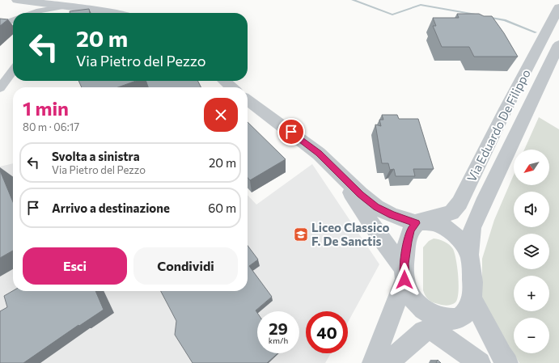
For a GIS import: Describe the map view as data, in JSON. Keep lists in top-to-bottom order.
{
  "streets": {
    "street": ["Via Eduardo De Filippo"]
  },
  "places": {
    "school or university": ["Liceo Classico F. De Sanctis"]
  },
  "north": "bottom left",
  "page": {
    "turn": ["20 m", "Via Pietro del Pezzo"],
    "heading": ["1 min", "80 m · 06:17"],
    "list": [
      {
        "name": "Svolta a sinistra",
        "note": "Via Pietro del Pezzo",
        "value": "20 m"
      },
      {
        "name": "Arrivo a destinazione",
        "value": "60 m"
      }
    ],
    "map_buttons": ["+", "−"],
    "buttons": ["Esci", "Condividi"],
    "speed": "29 km/h",
    "limit": "40"
  }
}
